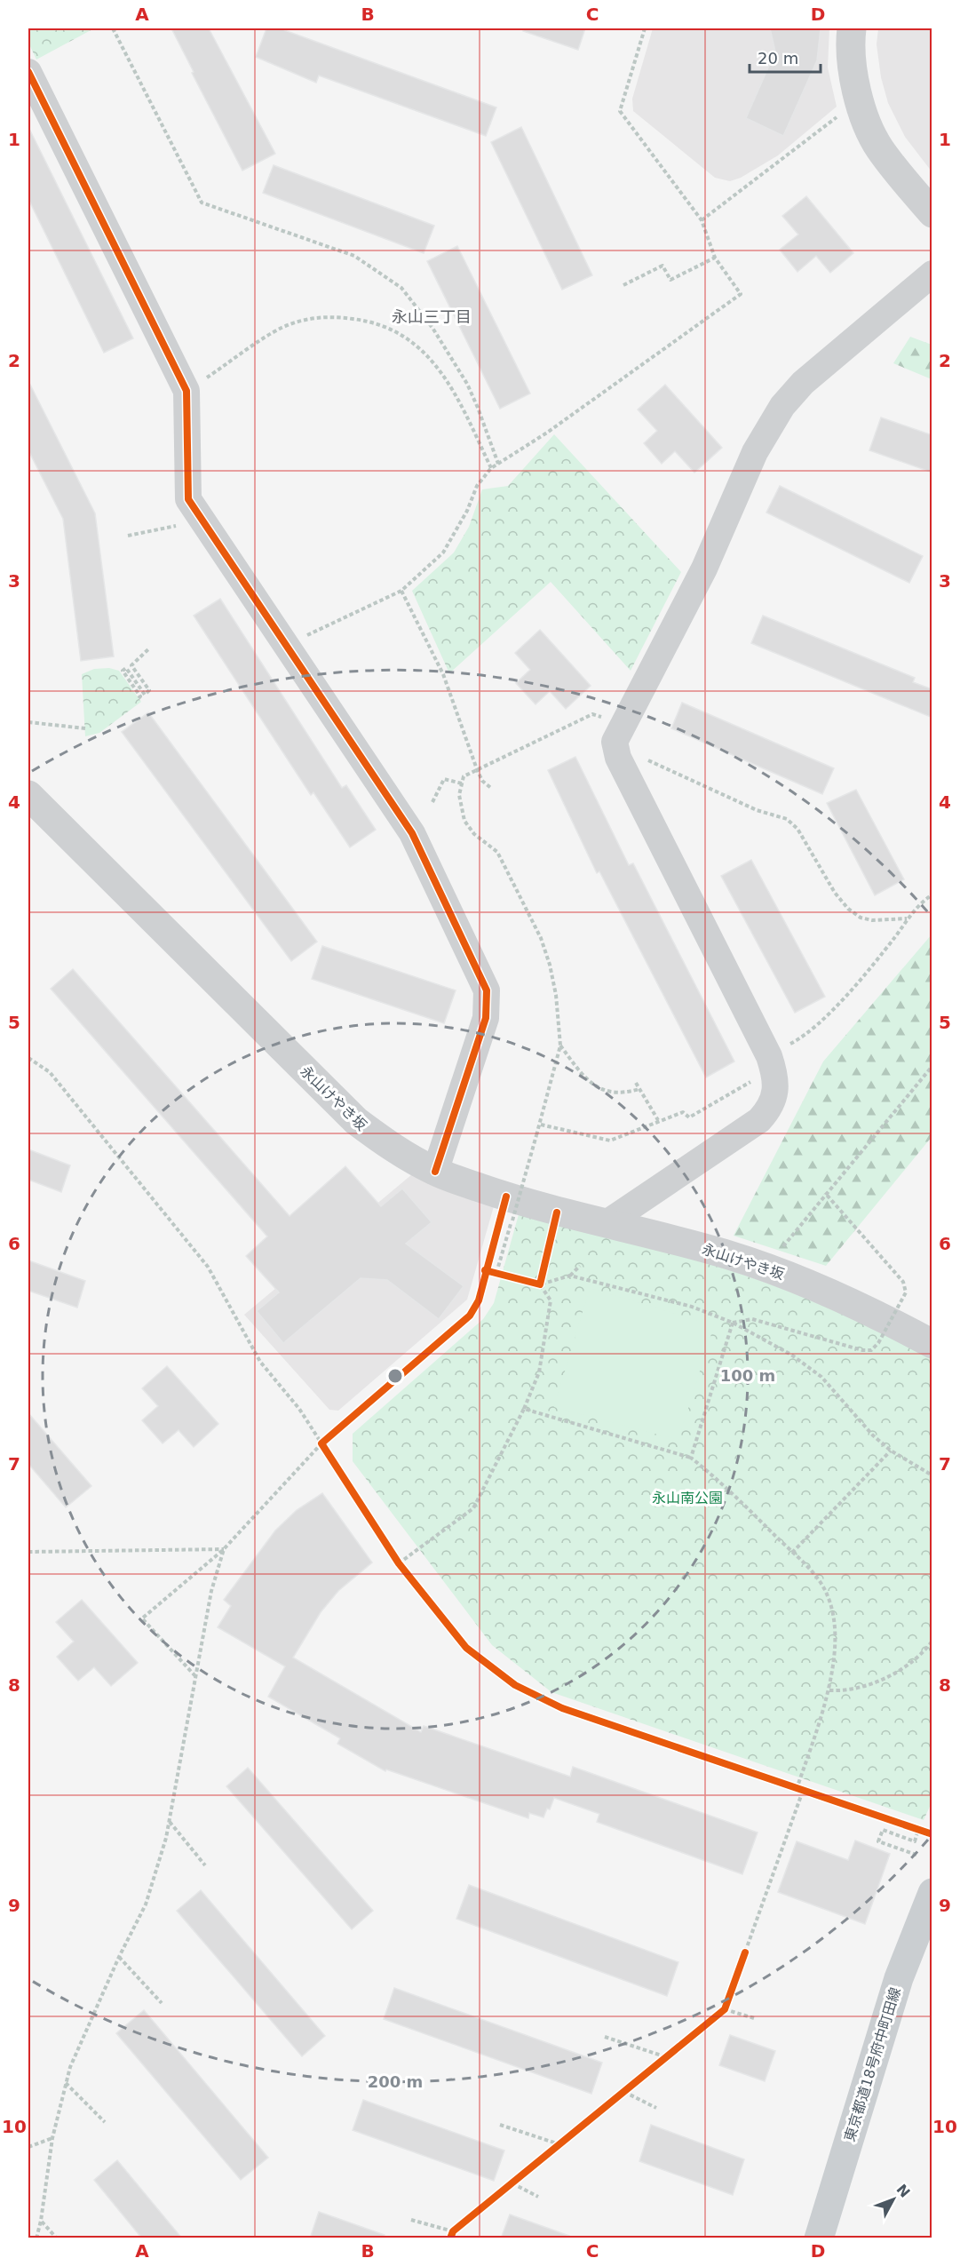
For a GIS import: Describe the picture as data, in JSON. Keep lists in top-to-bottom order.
{
  "streets": {
    "main road": ["東京都道18号府中町田線"],
    "street": ["永山けやき坂"]
  },
  "districts": ["永山三丁目"],
  "parks": ["永山南公園"],
  "scale_bar": "20 m",
  "north": "top right",
  "grid": {
    "columns": [
      "A",
      "B",
      "C",
      "D"
    ],
    "rows": [
      "1",
      "2",
      "3",
      "4",
      "5",
      "6",
      "7",
      "8",
      "9",
      "10"
    ]
  },
  "rings": ["100 m", "200 m"]
}
